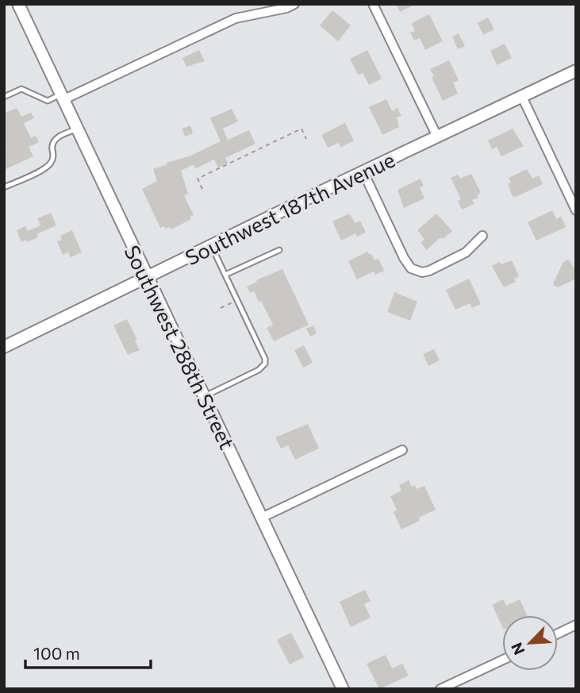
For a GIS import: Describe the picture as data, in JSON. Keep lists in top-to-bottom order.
{
  "streets": {
    "street": ["Southwest 187th Avenue", "Southwest 288th Street"]
  },
  "crossings": [
    ["Southwest 187th Avenue", "Southwest 288th Street"]
  ],
  "scale_bar": "100 m",
  "north": "bottom left"
}
